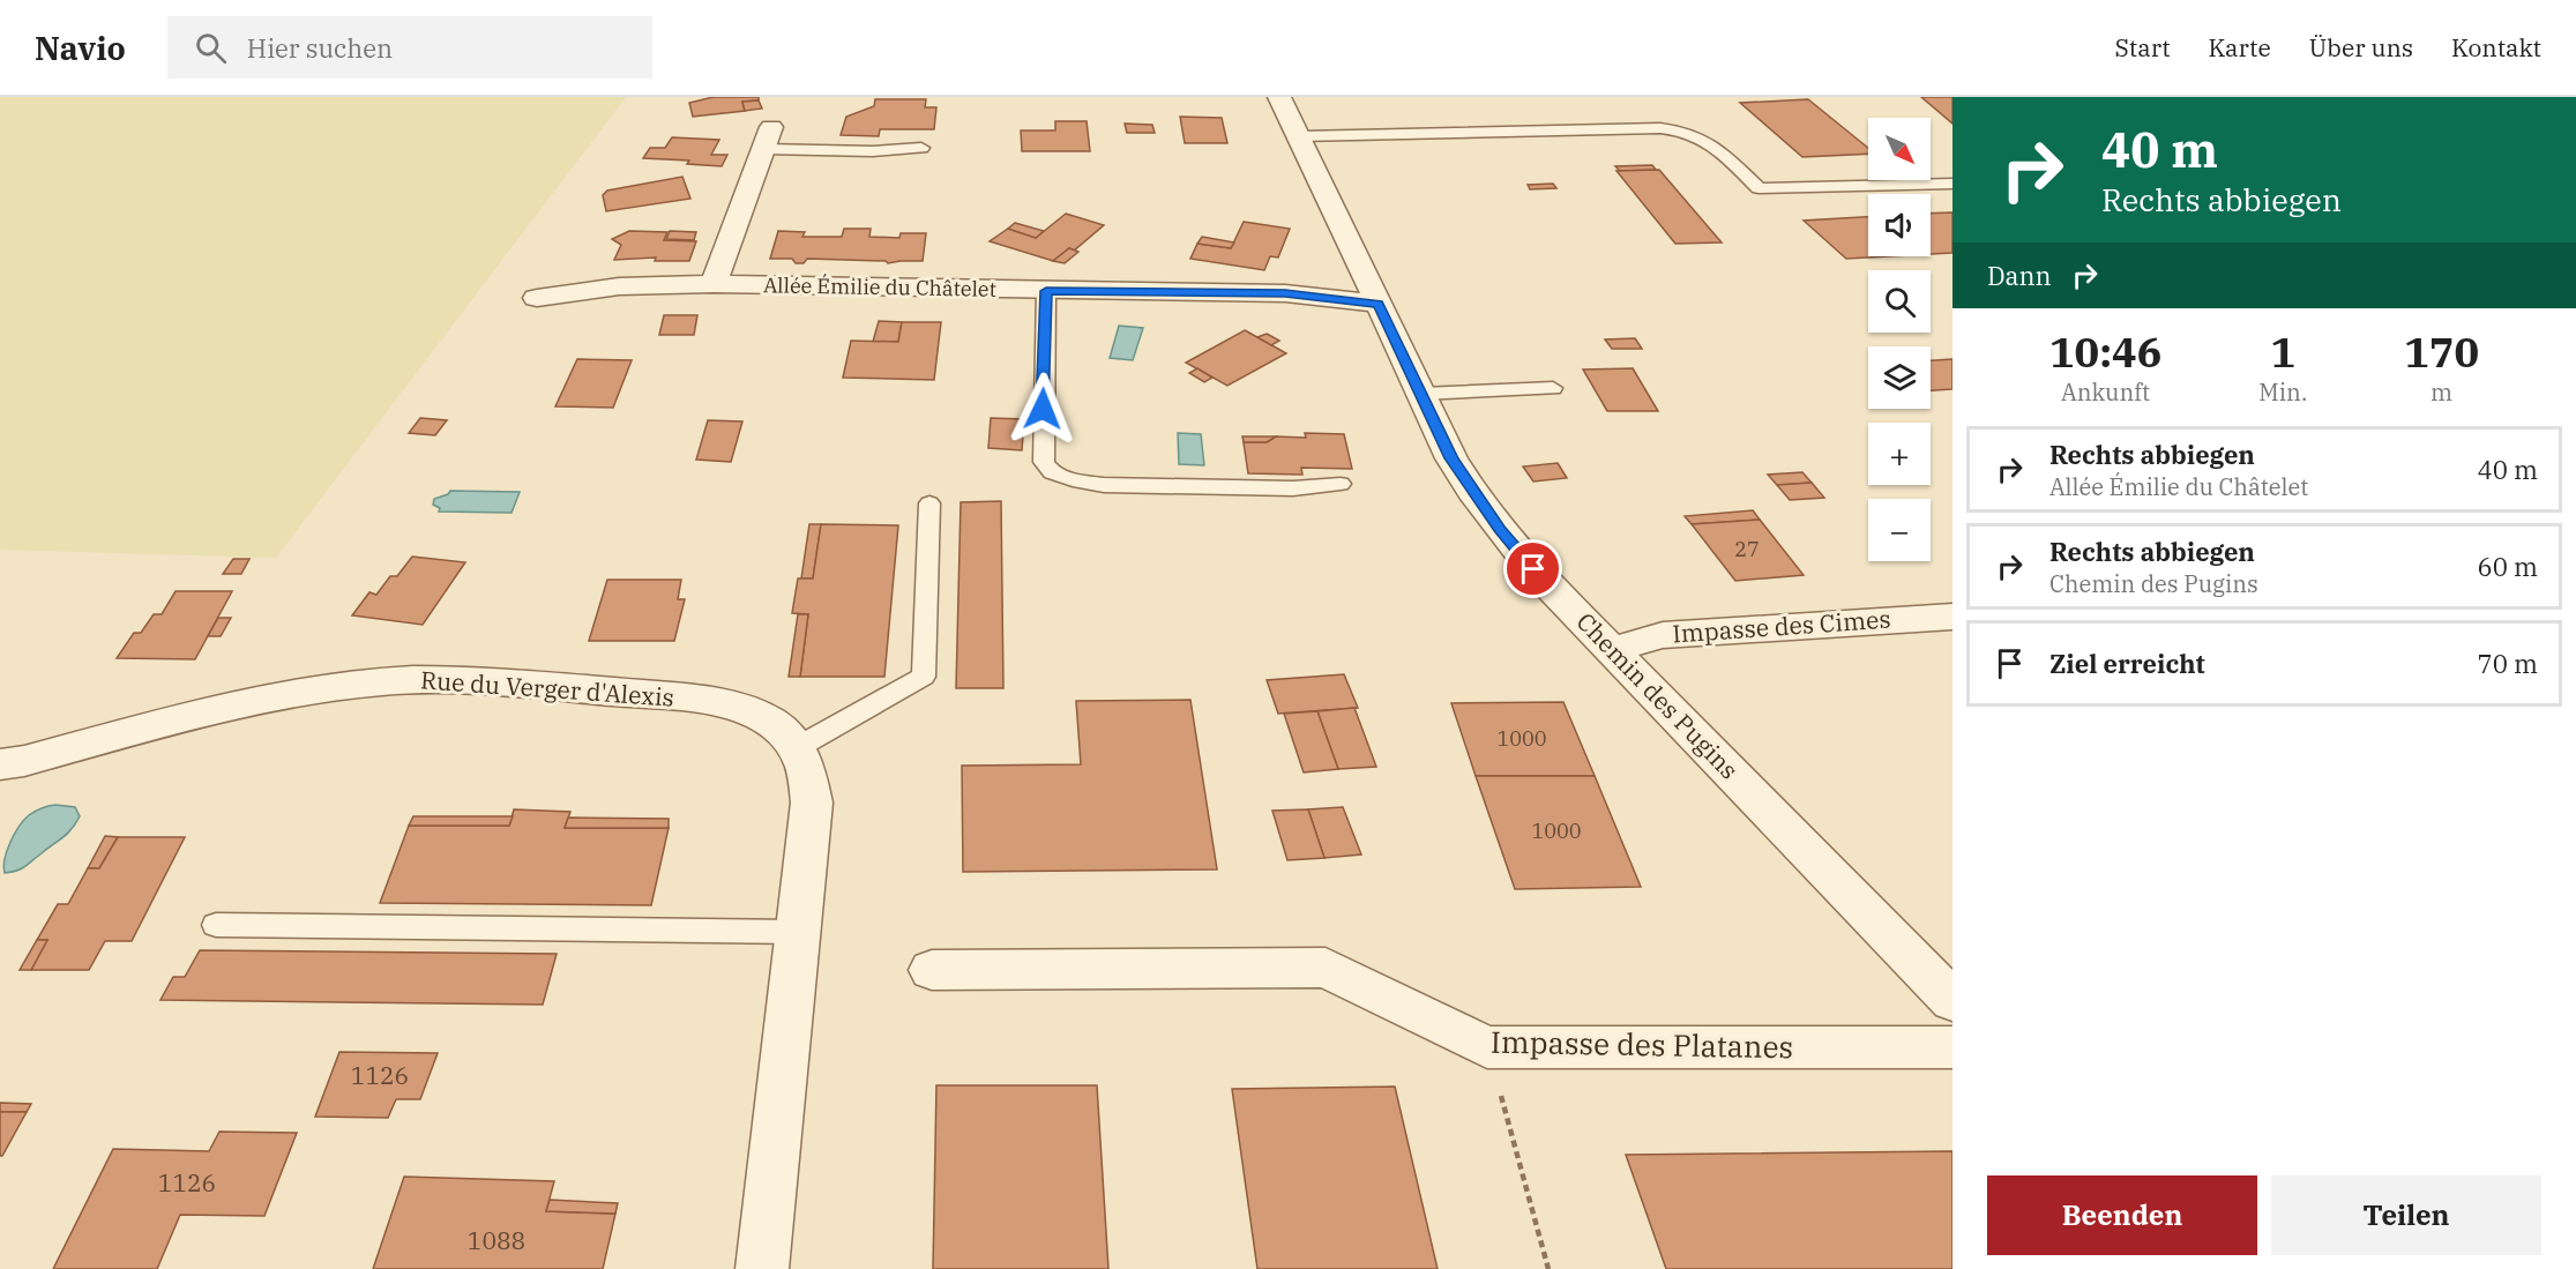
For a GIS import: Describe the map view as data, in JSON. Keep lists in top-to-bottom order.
{
  "streets": {
    "street": [
      "Allée Émilie du Châtelet",
      "Impasse des Cimes",
      "Rue du Verger d'Alexis",
      "Chemin des Pugins",
      "Impasse des Platanes"
    ]
  },
  "crossings": [
    ["Allée Émilie du Châtelet", "Chemin des Pugins"],
    ["Impasse des Cimes", "Chemin des Pugins"]
  ],
  "house_numbers": [
    "27",
    "1000",
    "1000",
    "1126",
    "1126",
    "1088"
  ],
  "north": "bottom right",
  "page": {
    "header": "Navio",
    "search": "Hier suchen",
    "nav": [
      "Start",
      "Karte",
      "Über uns",
      "Kontakt"
    ],
    "turn": ["40 m", "Rechts abbiegen"],
    "map_buttons": ["+", "−"],
    "then": "Dann",
    "eta": [
      "10:46",
      "Ankunft",
      "1",
      "Min.",
      "170",
      "m"
    ],
    "list": [
      {
        "name": "Rechts abbiegen",
        "note": "Allée Émilie du Châtelet",
        "value": "40 m"
      },
      {
        "name": "Rechts abbiegen",
        "note": "Chemin des Pugins",
        "value": "60 m"
      },
      {
        "name": "Ziel erreicht",
        "value": "70 m"
      }
    ],
    "buttons": ["Beenden", "Teilen"]
  }
}
